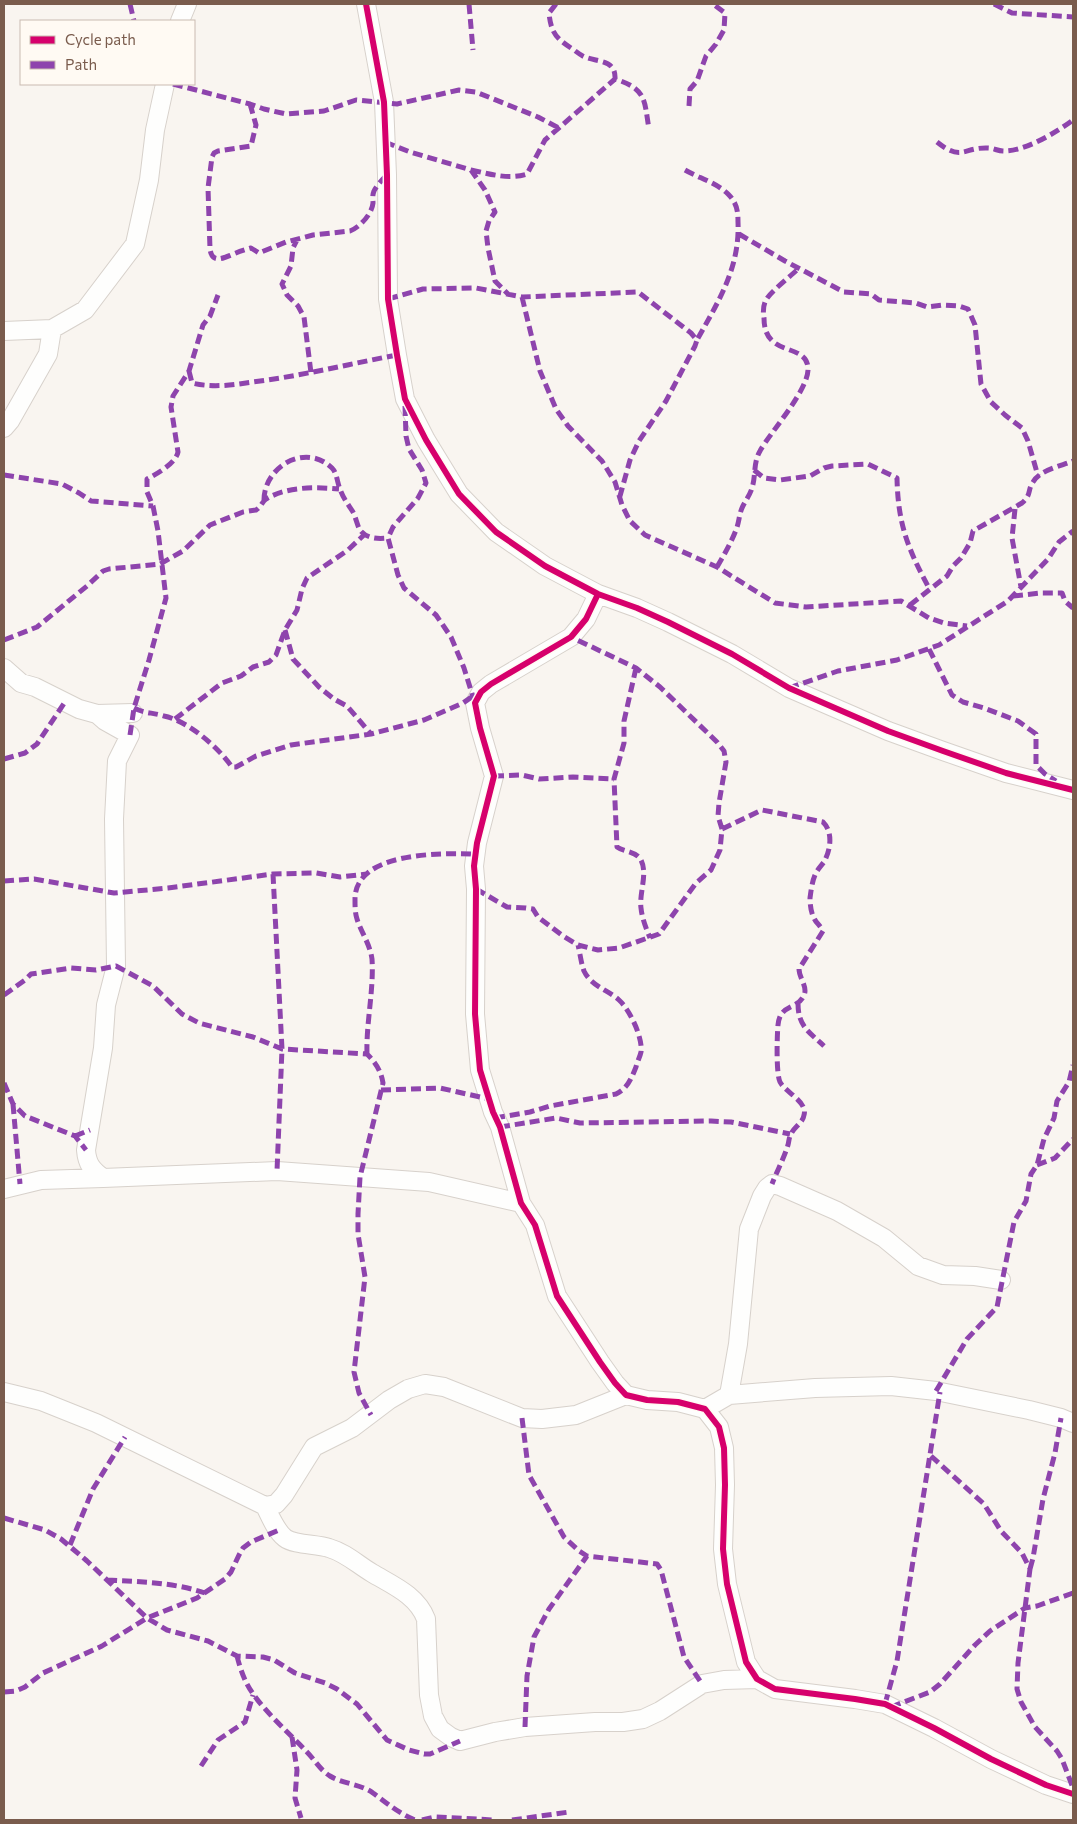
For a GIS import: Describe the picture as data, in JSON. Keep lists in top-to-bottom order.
{
  "legend": ["Cycle path", "Path"]
}
